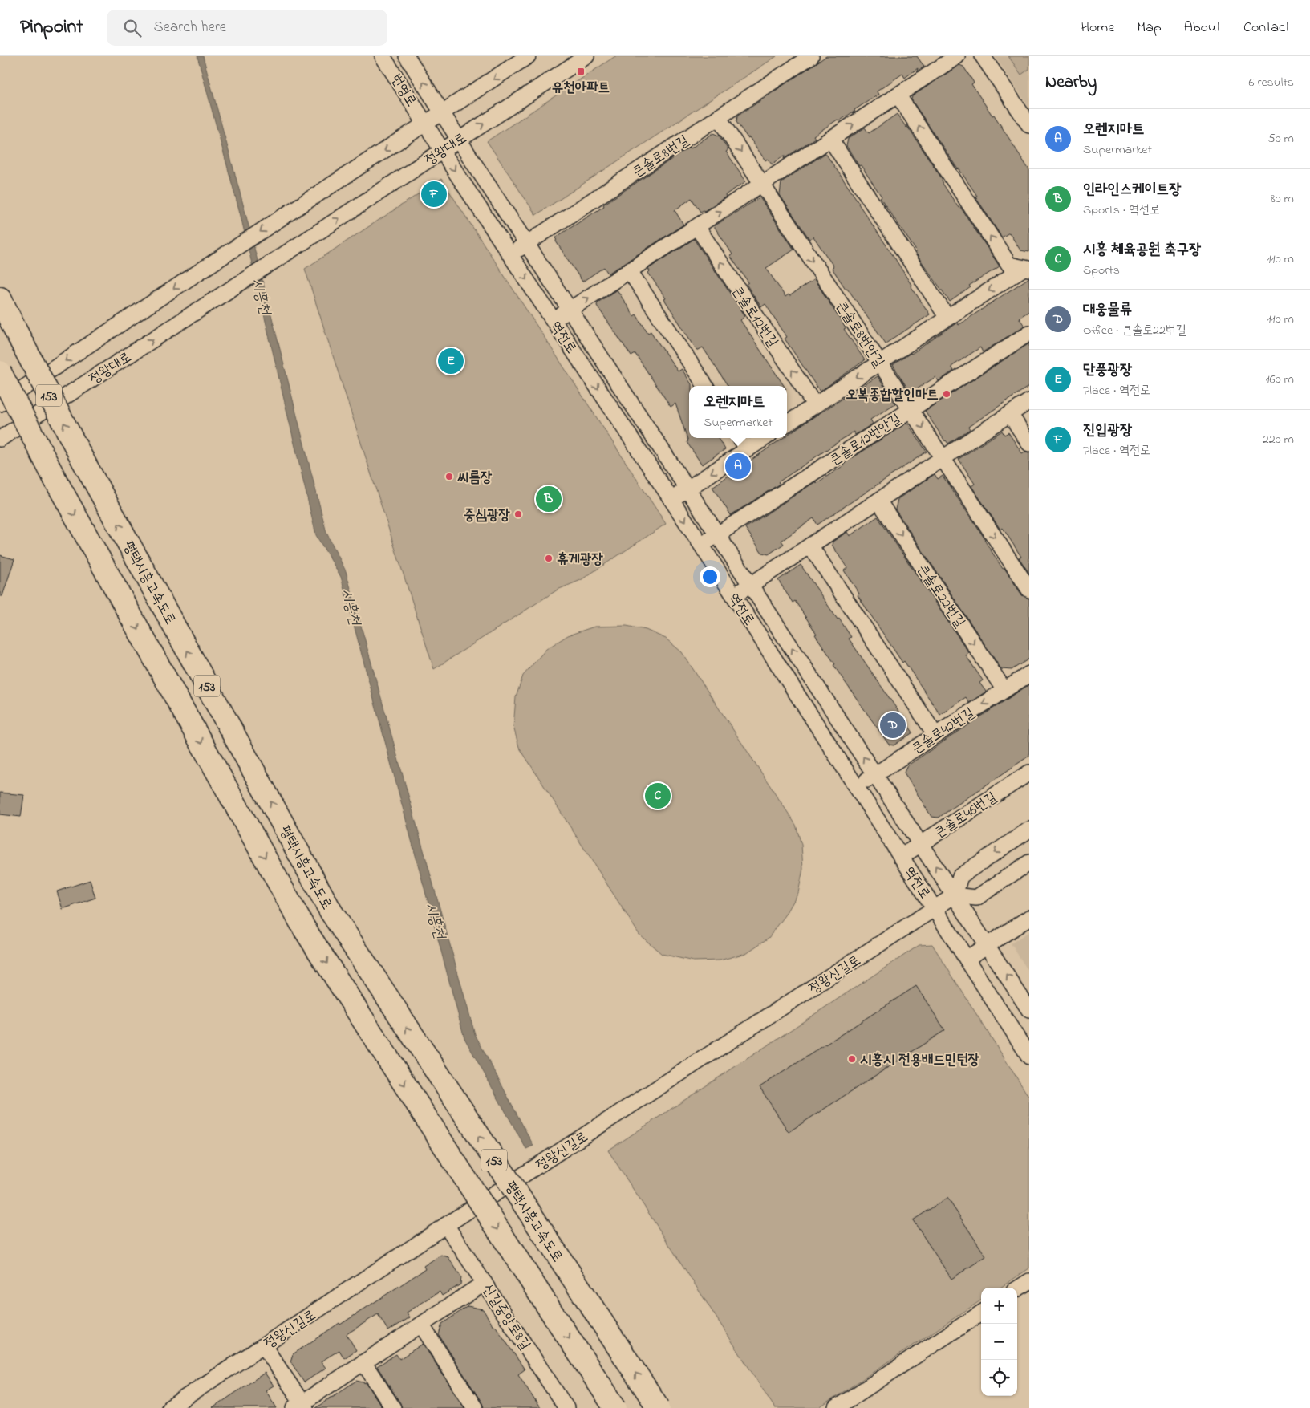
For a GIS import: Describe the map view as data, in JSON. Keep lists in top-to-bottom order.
{
  "streets": {
    "highway": ["153", "평택시흥고속도로"],
    "street": [
      "번영로",
      "정왕대로",
      "큰솔로8번길",
      "큰솔로12번길",
      "큰솔로8번안길",
      "역전로",
      "큰솔로12번안길",
      "큰솔로22번길",
      "큰솔로42번길",
      "큰솔로46번길",
      "정왕신길로",
      "신길중앙로8길"
    ]
  },
  "crossings": [
    ["번영로", "역전로"],
    ["정왕대로", "역전로"],
    ["큰솔로8번길", "큰솔로8번안길"],
    ["큰솔로8번길", "역전로"],
    ["큰솔로8번안길", "큰솔로12번안길"],
    ["역전로", "큰솔로12번안길"],
    ["역전로", "큰솔로42번길"],
    ["역전로", "큰솔로46번길"],
    ["역전로", "정왕신길로"],
    ["큰솔로22번길", "큰솔로42번길"],
    ["정왕신길로", "신길중앙로8길"]
  ],
  "water": ["시흥천"],
  "places": {
    "transit": ["유천아파트"],
    "other": [
      "오복종합할인마트",
      "씨름장",
      "중심광장",
      "휴게광장",
      "시흥시 전용배드민턴장"
    ]
  },
  "page": {
    "header": "Pinpoint",
    "search": "Search here",
    "nav": [
      "Home",
      "Map",
      "About",
      "Contact"
    ],
    "heading": ["Nearby", "6 results"],
    "list": [
      {
        "mark": "A",
        "name": "오렌지마트",
        "note": "Supermarket",
        "value": "50 m"
      },
      {
        "mark": "B",
        "name": "인라인스케이트장",
        "note": "Sports · 역전로",
        "value": "80 m"
      },
      {
        "mark": "C",
        "name": "시흥 체육공원 축구장",
        "note": "Sports",
        "value": "110 m"
      },
      {
        "mark": "D",
        "name": "대웅물류",
        "note": "Office · 큰솔로22번길",
        "value": "110 m"
      },
      {
        "mark": "E",
        "name": "단풍광장",
        "note": "Place · 역전로",
        "value": "160 m"
      },
      {
        "mark": "F",
        "name": "진입광장",
        "note": "Place · 역전로",
        "value": "220 m"
      }
    ],
    "pins": [
      "F",
      "E",
      "A",
      "B",
      "D",
      "C"
    ],
    "popup": ["오렌지마트", "Supermarket"],
    "map_buttons": ["+", "−"]
  }
}
